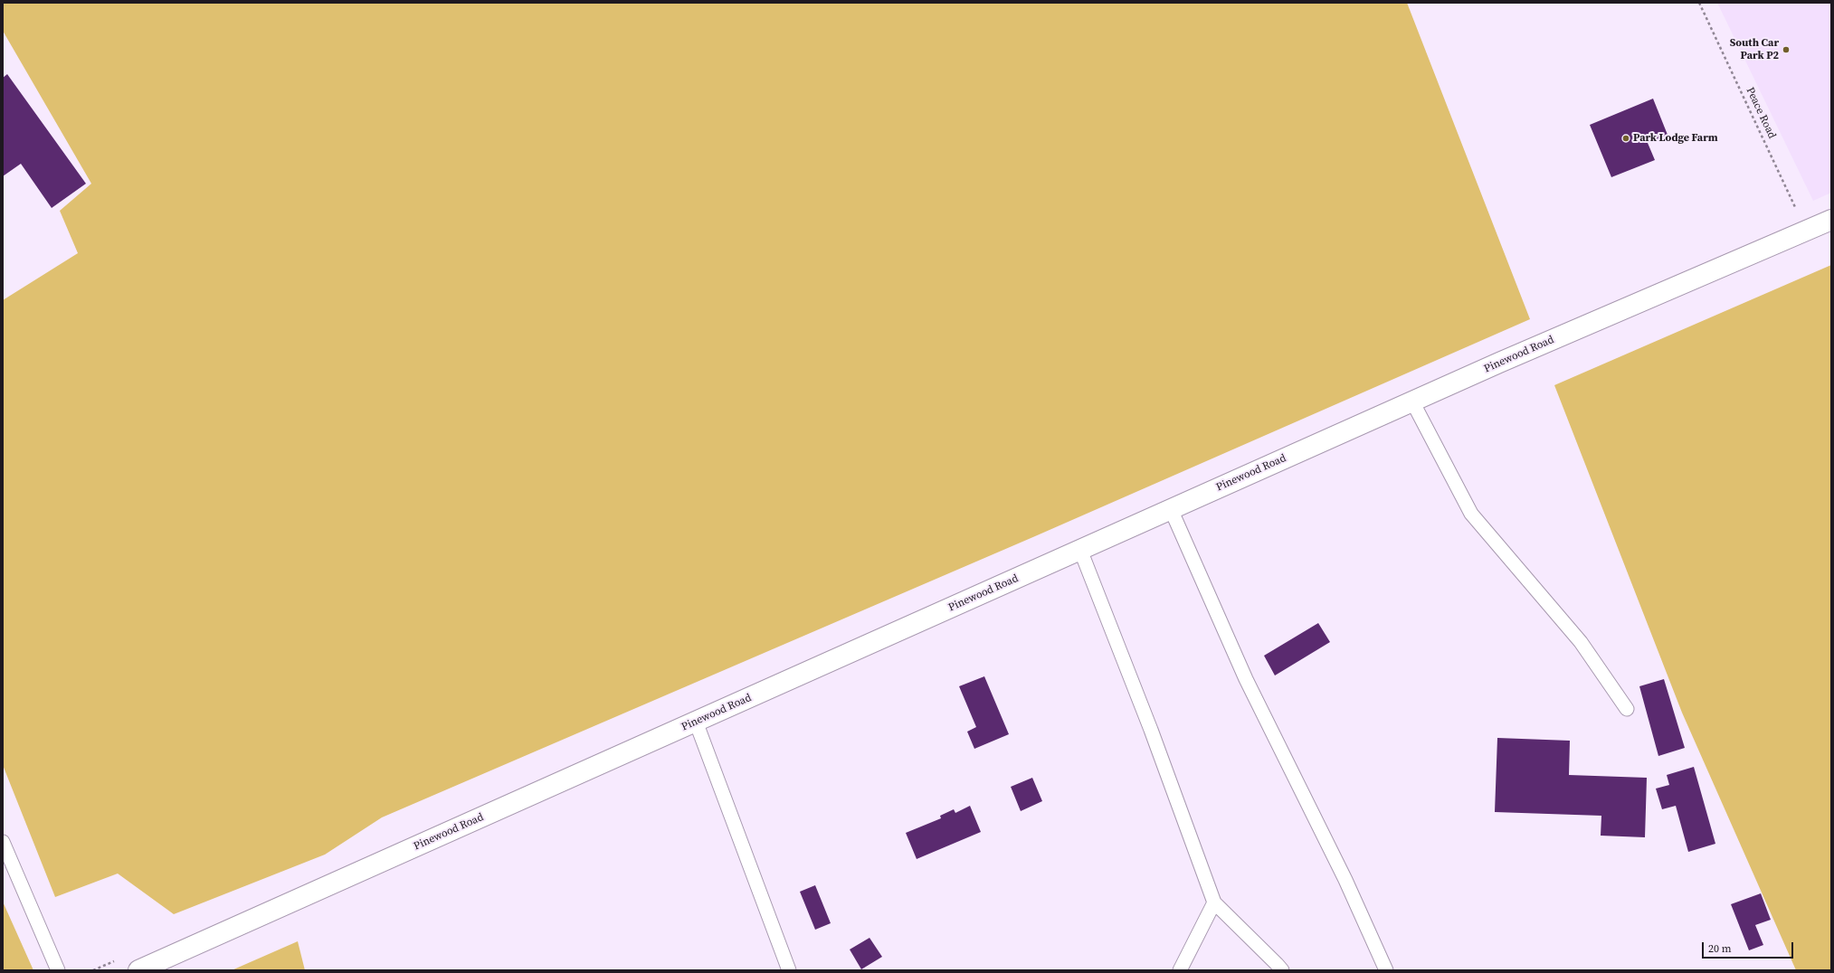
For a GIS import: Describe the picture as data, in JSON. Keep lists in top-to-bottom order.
{
  "streets": {
    "street": ["Pinewood Road"],
    "path": ["Peace Road"]
  },
  "crossings": [
    ["Peace Road", "Pinewood Road"]
  ],
  "places": ["South Car Park P2", "Park Lodge Farm"],
  "scale_bar": "20 m"
}
